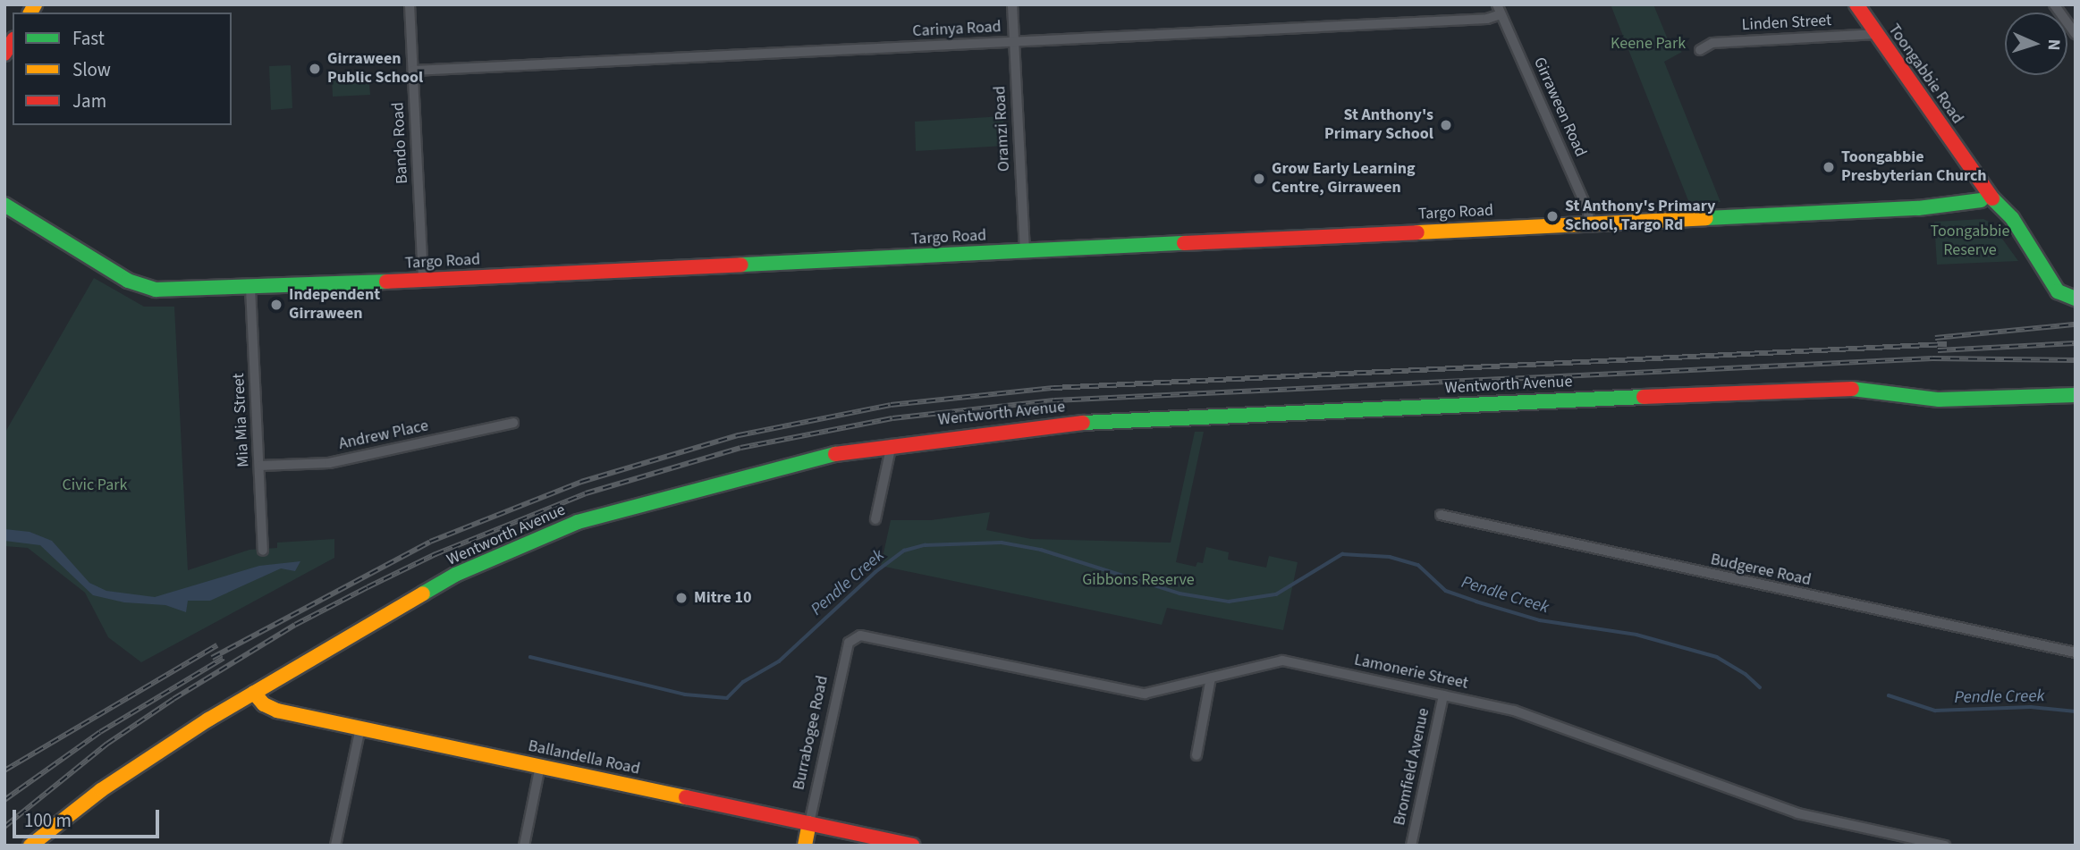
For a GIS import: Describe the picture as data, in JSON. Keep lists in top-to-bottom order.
{
  "streets": {
    "street": [
      "Linden Street",
      "Carinya Road",
      "Toongabbie Road",
      "Girraween Road",
      "Oramzi Road",
      "Bando Road",
      "Targo Road",
      "Wentworth Avenue",
      "Mia Mia Street",
      "Andrew Place",
      "Budgeree Road",
      "Lamonerie Street",
      "Burrabogee Road",
      "Ballandella Road",
      "Bromfield Avenue"
    ]
  },
  "crossings": [
    ["Linden Street", "Toongabbie Road"],
    ["Carinya Road", "Girraween Road"],
    ["Carinya Road", "Oramzi Road"],
    ["Carinya Road", "Bando Road"],
    ["Toongabbie Road", "Targo Road"],
    ["Girraween Road", "Targo Road"],
    ["Oramzi Road", "Targo Road"],
    ["Bando Road", "Targo Road"],
    ["Targo Road", "Mia Mia Street"],
    ["Wentworth Avenue", "Ballandella Road"],
    ["Mia Mia Street", "Andrew Place"],
    ["Lamonerie Street", "Burrabogee Road"],
    ["Lamonerie Street", "Bromfield Avenue"],
    ["Burrabogee Road", "Ballandella Road"]
  ],
  "water": ["Pendle Creek"],
  "parks": [
    "Keene Park",
    "Toongabbie Reserve",
    "Civic Park",
    "Gibbons Reserve"
  ],
  "places": [
    "Girraween Public School",
    "St Anthony's Primary School",
    "Toongabbie Presbyterian Church",
    "Grow Early Learning Centre, Girraween",
    "St Anthony's Primary School, Targo Rd",
    "Independent Girraween",
    "Mitre 10"
  ],
  "legend": ["Fast", "Slow", "Jam"],
  "scale_bar": "100 m",
  "north": "right"
}
